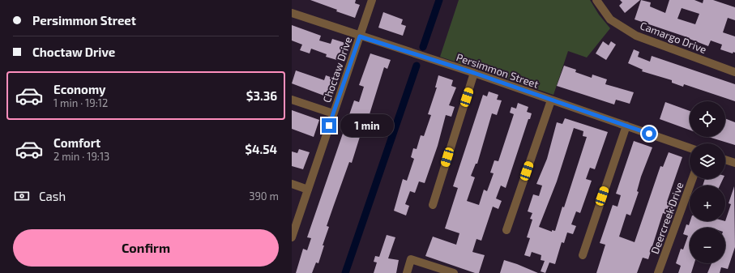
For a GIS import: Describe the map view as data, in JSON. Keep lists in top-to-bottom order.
{
  "streets": {
    "street": [
      "Camargo Drive",
      "Choctaw Drive",
      "Persimmon Street",
      "Deercreek Drive"
    ]
  },
  "crossings": [
    ["Choctaw Drive", "Persimmon Street"]
  ],
  "page": {
    "banner": ["Persimmon Street", "Choctaw Drive"],
    "list": [
      {
        "name": "Economy",
        "note": "1 min · 19:12",
        "value": "$3.36"
      },
      {
        "name": "Comfort",
        "note": "2 min · 19:13",
        "value": "$4.54"
      }
    ],
    "map_buttons": ["+", "−"],
    "bubble": "1 min",
    "pay": ["Cash", "390 m"],
    "buttons": "Confirm"
  }
}
